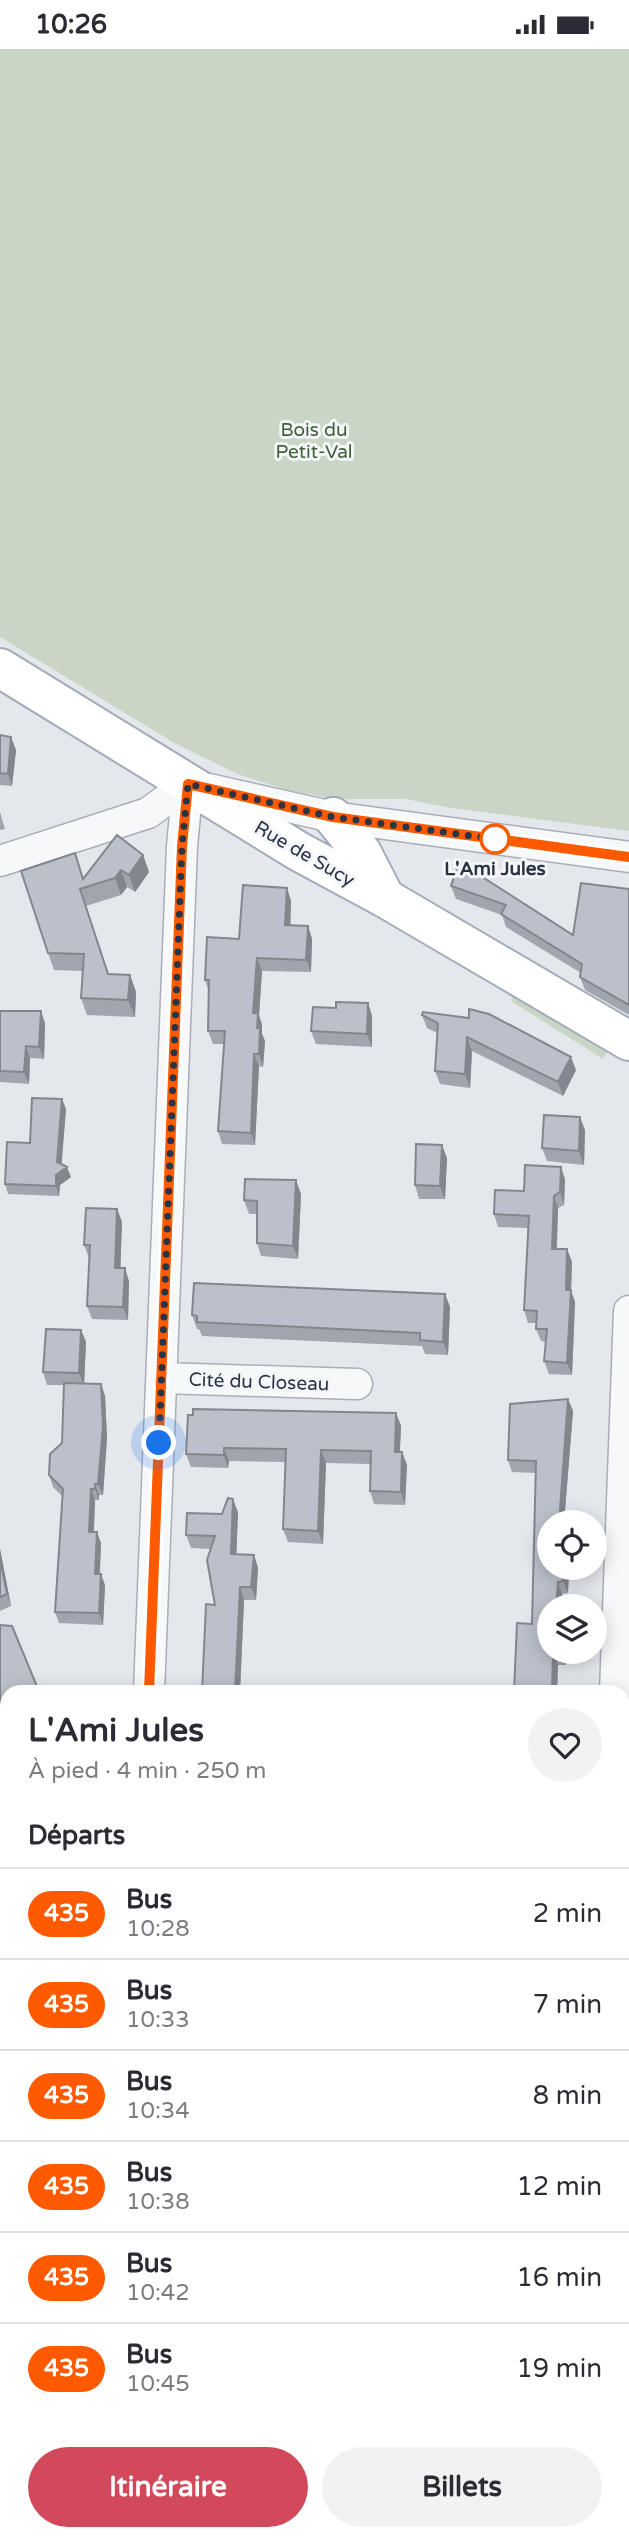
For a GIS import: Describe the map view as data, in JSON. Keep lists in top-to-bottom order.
{
  "streets": {
    "main road": ["Rue de Sucy"],
    "street": ["Cité du Closeau"]
  },
  "parks": ["Bois du Petit-Val"],
  "places": ["L'Ami Jules"],
  "lines": ["bus line 435"],
  "page": {
    "status": "10:26",
    "heading": [
      ["L'Ami Jules", "À pied · 4 min · 250 m"],
      "Départs"
    ],
    "list": [
      {
        "mark": "435",
        "name": "Bus",
        "note": "10:28",
        "value": "2 min"
      },
      {
        "mark": "435",
        "name": "Bus",
        "note": "10:33",
        "value": "7 min"
      },
      {
        "mark": "435",
        "name": "Bus",
        "note": "10:34",
        "value": "8 min"
      },
      {
        "mark": "435",
        "name": "Bus",
        "note": "10:38",
        "value": "12 min"
      },
      {
        "mark": "435",
        "name": "Bus",
        "note": "10:42",
        "value": "16 min"
      },
      {
        "mark": "435",
        "name": "Bus",
        "note": "10:45",
        "value": "19 min"
      }
    ],
    "buttons": ["Itinéraire", "Billets"]
  }
}
